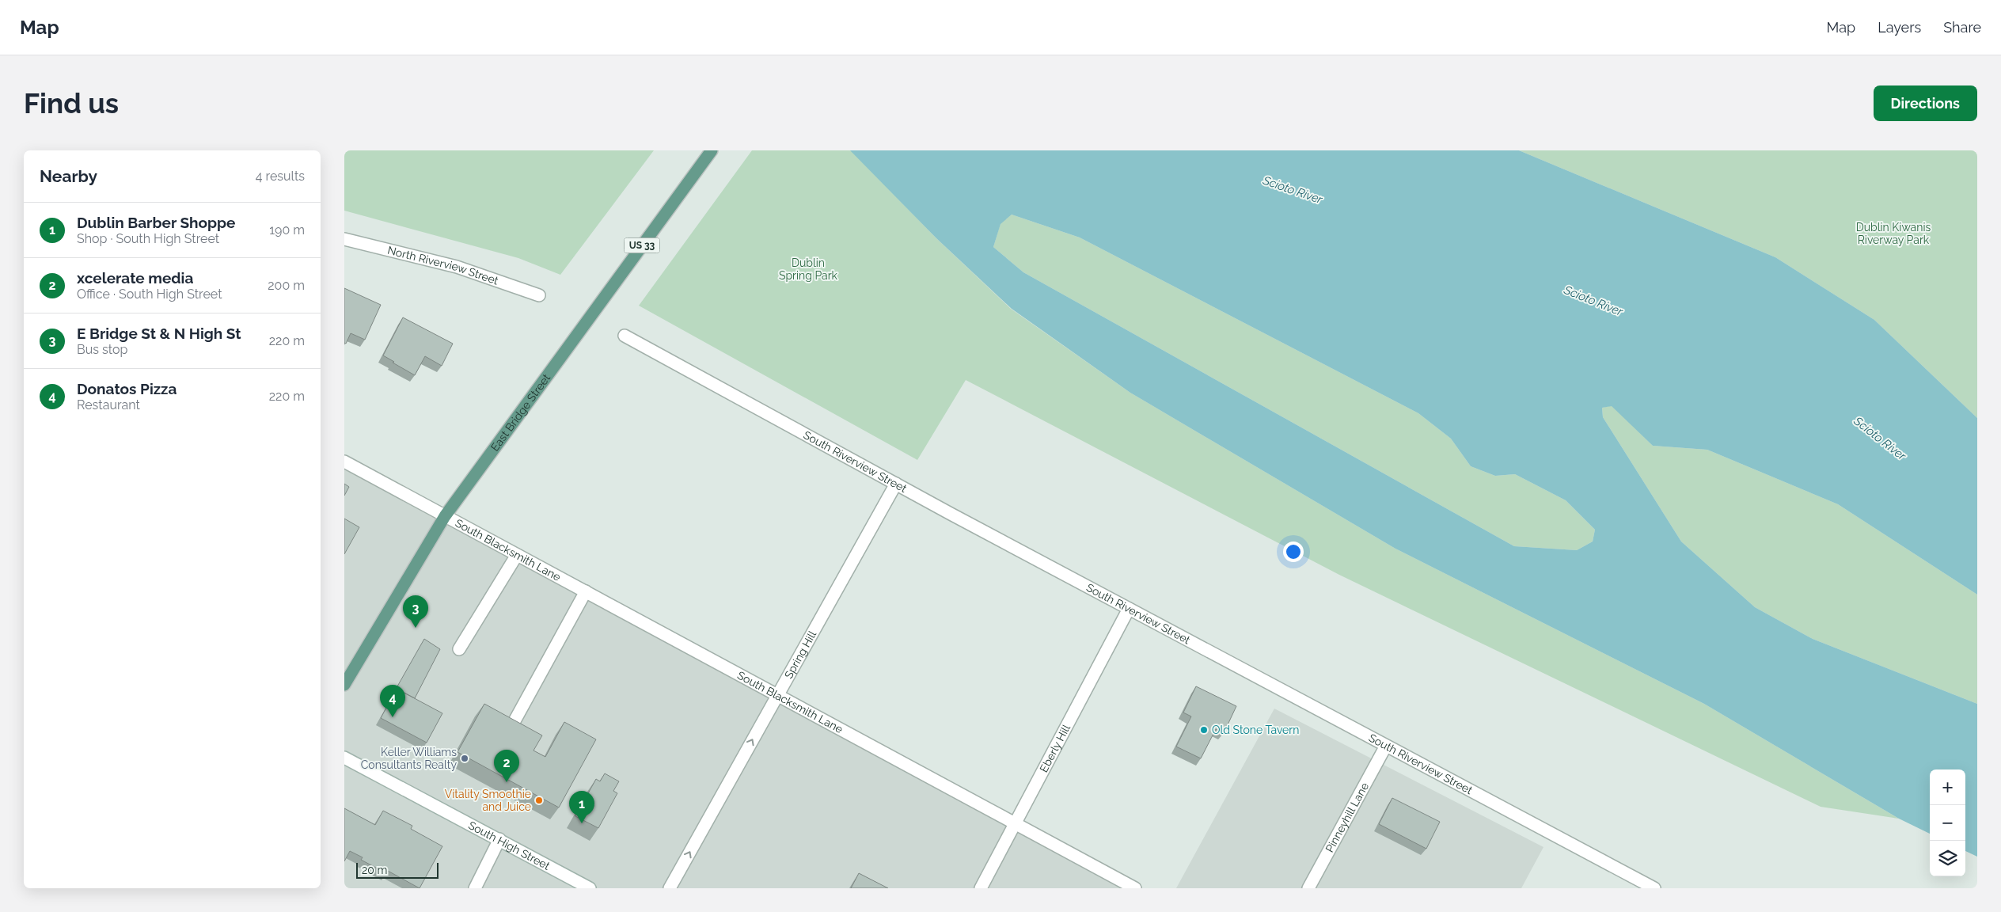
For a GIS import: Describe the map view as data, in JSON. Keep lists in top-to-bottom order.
{
  "streets": {
    "main road": ["US 33", "East Bridge Street"],
    "street": [
      "North Riverview Street",
      "South Riverview Street",
      "South Blacksmith Lane",
      "Spring Hill",
      "Eberly Hill",
      "Pinneyhill Lane",
      "South High Street"
    ]
  },
  "crossings": [
    ["East Bridge Street", "South Blacksmith Lane"],
    ["South Riverview Street", "Spring Hill"],
    ["South Riverview Street", "Eberly Hill"],
    ["South Riverview Street", "Pinneyhill Lane"],
    ["South Blacksmith Lane", "Spring Hill"],
    ["South Blacksmith Lane", "Eberly Hill"]
  ],
  "one_way": ["Spring Hill"],
  "water": ["Scioto River"],
  "parks": ["Dublin Kiwanis Riverway Park", "Dublin Spring Park"],
  "places": ["Old Stone Tavern", "Keller Williams Consultants Realty", "Vitality Smoothie and Juice"],
  "scale_bar": "20 m",
  "page": {
    "header": "Map",
    "nav": ["Map", "Layers", "Share"],
    "buttons": "Directions",
    "title": "Find us",
    "heading": ["Nearby", "4 results"],
    "list": [
      {
        "mark": "1",
        "name": "Dublin Barber Shoppe",
        "note": "Shop · South High Street",
        "value": "190 m"
      },
      {
        "mark": "2",
        "name": "xcelerate media",
        "note": "Office · South High Street",
        "value": "200 m"
      },
      {
        "mark": "3",
        "name": "E Bridge St & N High St",
        "note": "Bus stop",
        "value": "220 m"
      },
      {
        "mark": "4",
        "name": "Donatos Pizza",
        "note": "Restaurant",
        "value": "220 m"
      }
    ],
    "pins": [
      "3",
      "4",
      "2",
      "1"
    ],
    "map_buttons": ["+", "−"],
    "scale": "20 m"
  }
}
